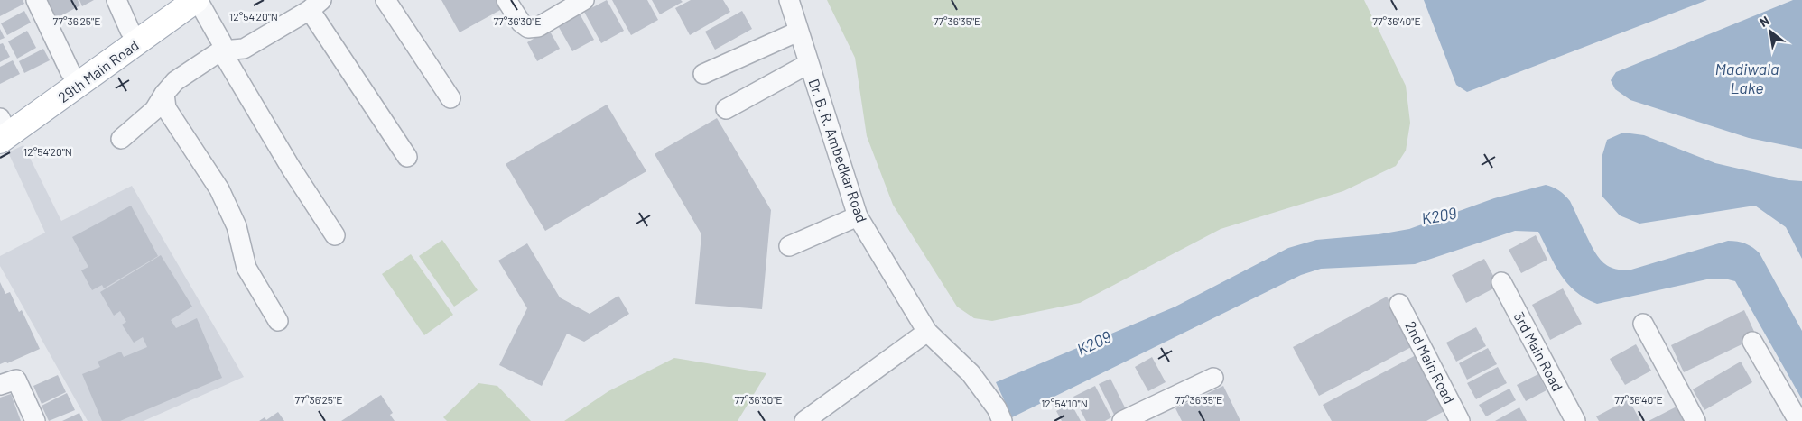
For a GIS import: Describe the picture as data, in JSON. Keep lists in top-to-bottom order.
{
  "streets": {
    "main road": ["29th Main Road"],
    "street": ["Dr. B. R. Ambedkar Road", "3rd Main Road", "2nd Main Road"]
  },
  "water": ["Madiwala Lake", "K209"],
  "north": "top left",
  "coordinates": [
    "12°54'20\"N",
    "77°36'25\"E",
    "77°36'30\"E",
    "77°36'35\"E",
    "77°36'40\"E",
    "12°54'10\"N"
  ]
}
